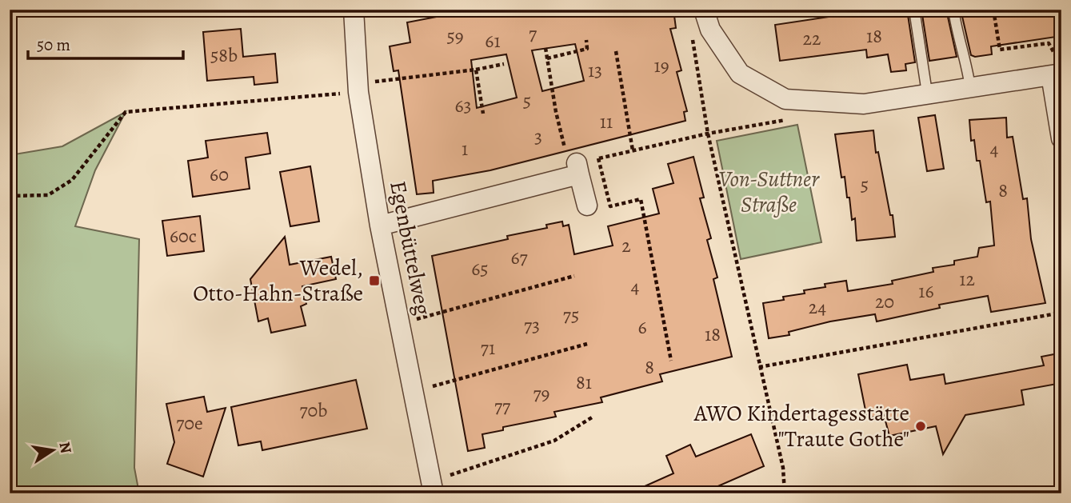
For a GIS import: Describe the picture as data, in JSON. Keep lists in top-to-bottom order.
{
  "streets": {
    "street": ["Egenbüttelweg"]
  },
  "parks": ["Von-Suttner Straße"],
  "places": {
    "transit": ["Wedel, Otto-Hahn-Straße"],
    "other": ["AWO Kindertagesstätte \"Traute Gothe\""]
  },
  "house_numbers": [
    "7",
    "59",
    "18",
    "22",
    "61",
    "58b",
    "19",
    "13",
    "5",
    "63",
    "11",
    "3",
    "1",
    "4",
    "60",
    "5",
    "8",
    "60c",
    "2",
    "67",
    "65",
    "12",
    "4",
    "16",
    "20",
    "24",
    "75",
    "73",
    "6",
    "18",
    "71",
    "8",
    "81",
    "79",
    "77",
    "70b",
    "70e"
  ],
  "scale_bar": "50 m",
  "north": "right"
}
